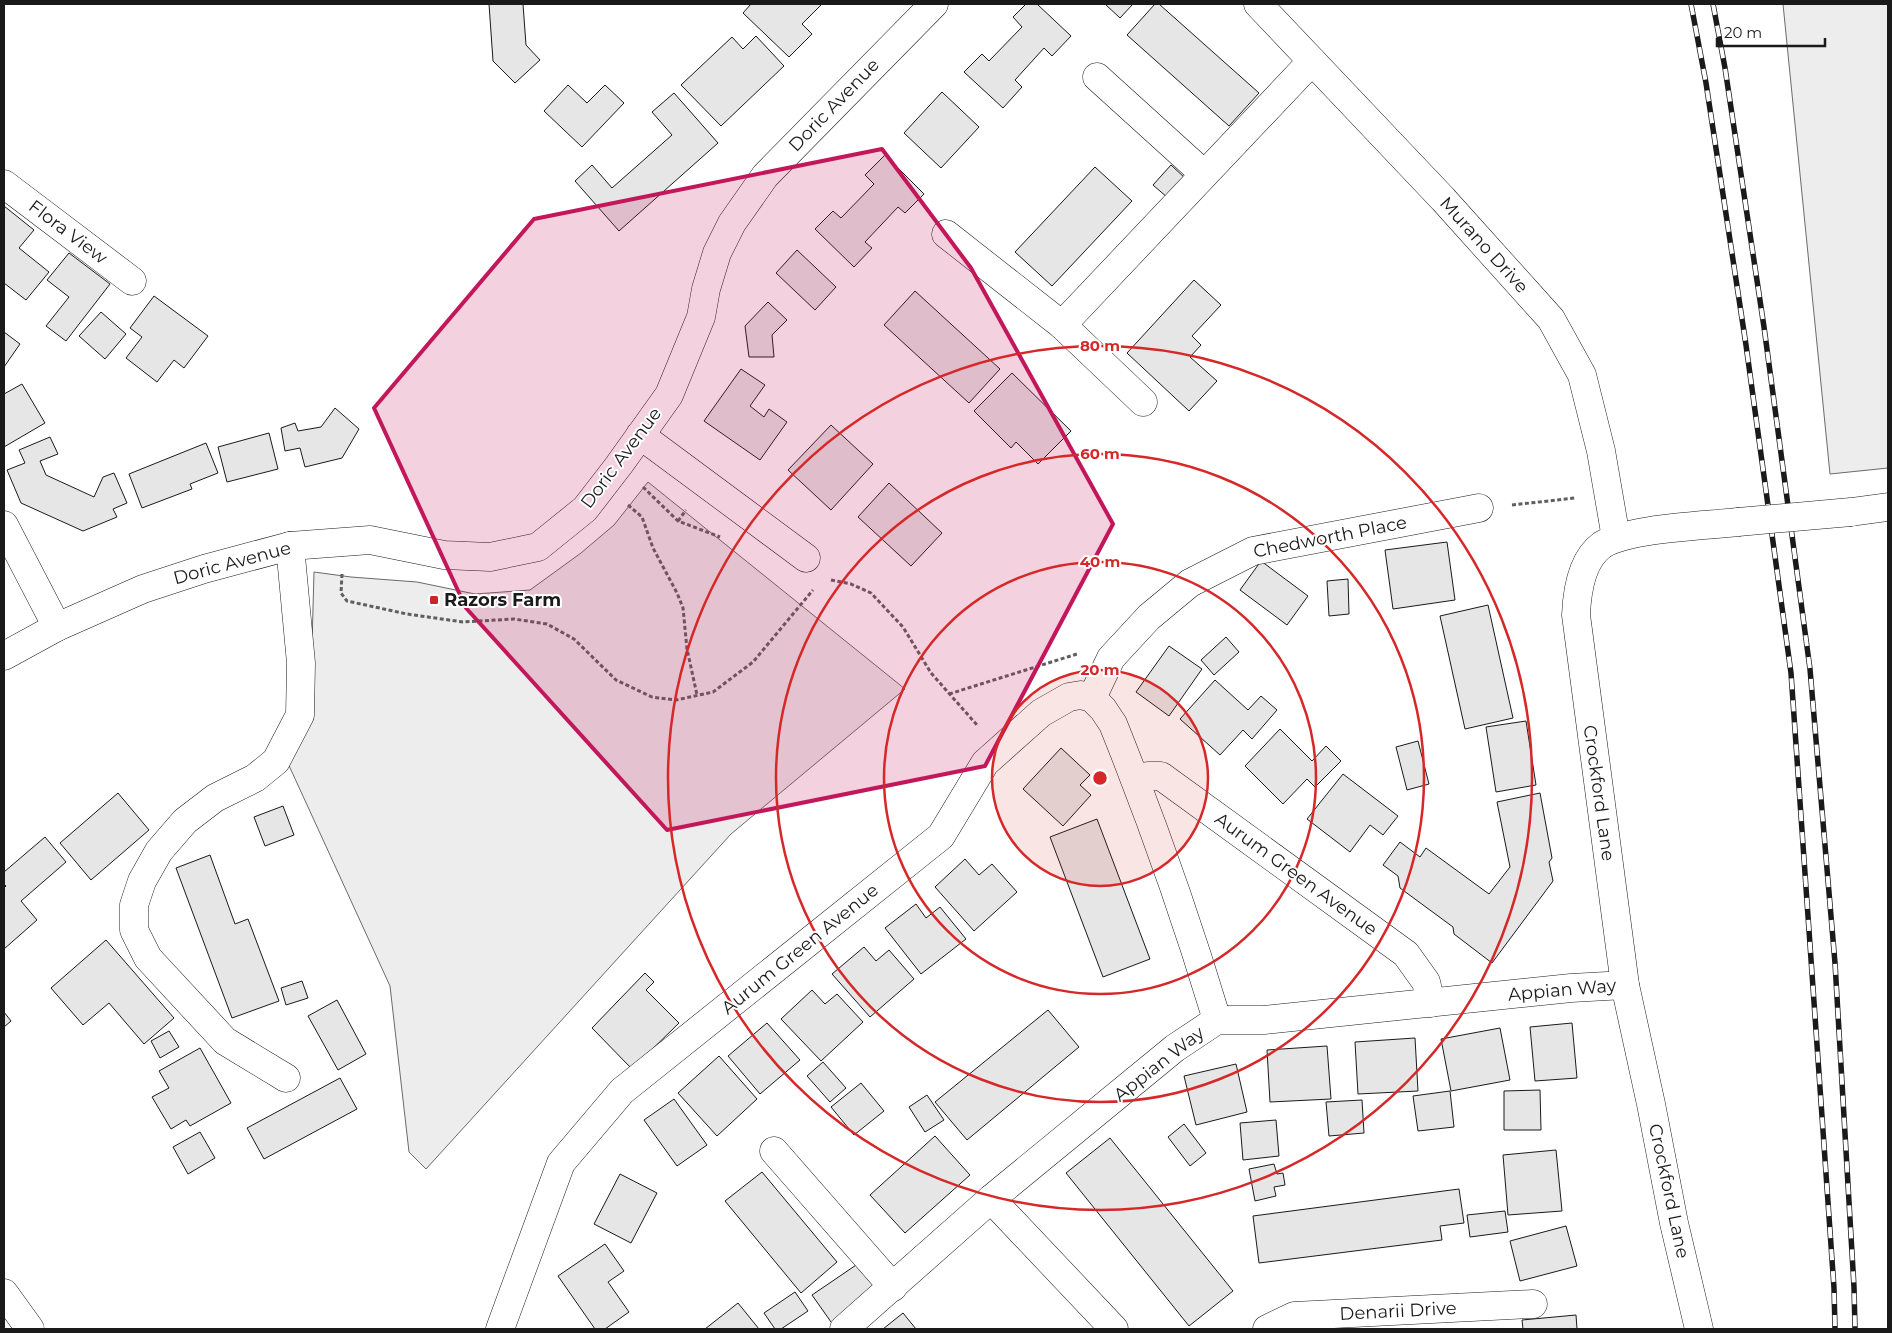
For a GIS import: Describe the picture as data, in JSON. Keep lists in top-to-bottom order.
{
  "streets": {
    "street": [
      "Doric Avenue",
      "Flora View",
      "Murano Drive",
      "Chedworth Place",
      "Crockford Lane",
      "Aurum Green Avenue",
      "Appian Way",
      "Denarii Drive"
    ]
  },
  "crossings": [
    ["Murano Drive", "Crockford Lane"],
    ["Chedworth Place", "Aurum Green Avenue"],
    ["Crockford Lane", "Appian Way"],
    ["Aurum Green Avenue", "Appian Way"]
  ],
  "places": {
    "transit": ["Razors Farm"]
  },
  "scale_bar": "20 m",
  "rings": [
    "80 m",
    "60 m",
    "40 m",
    "20 m"
  ]
}
